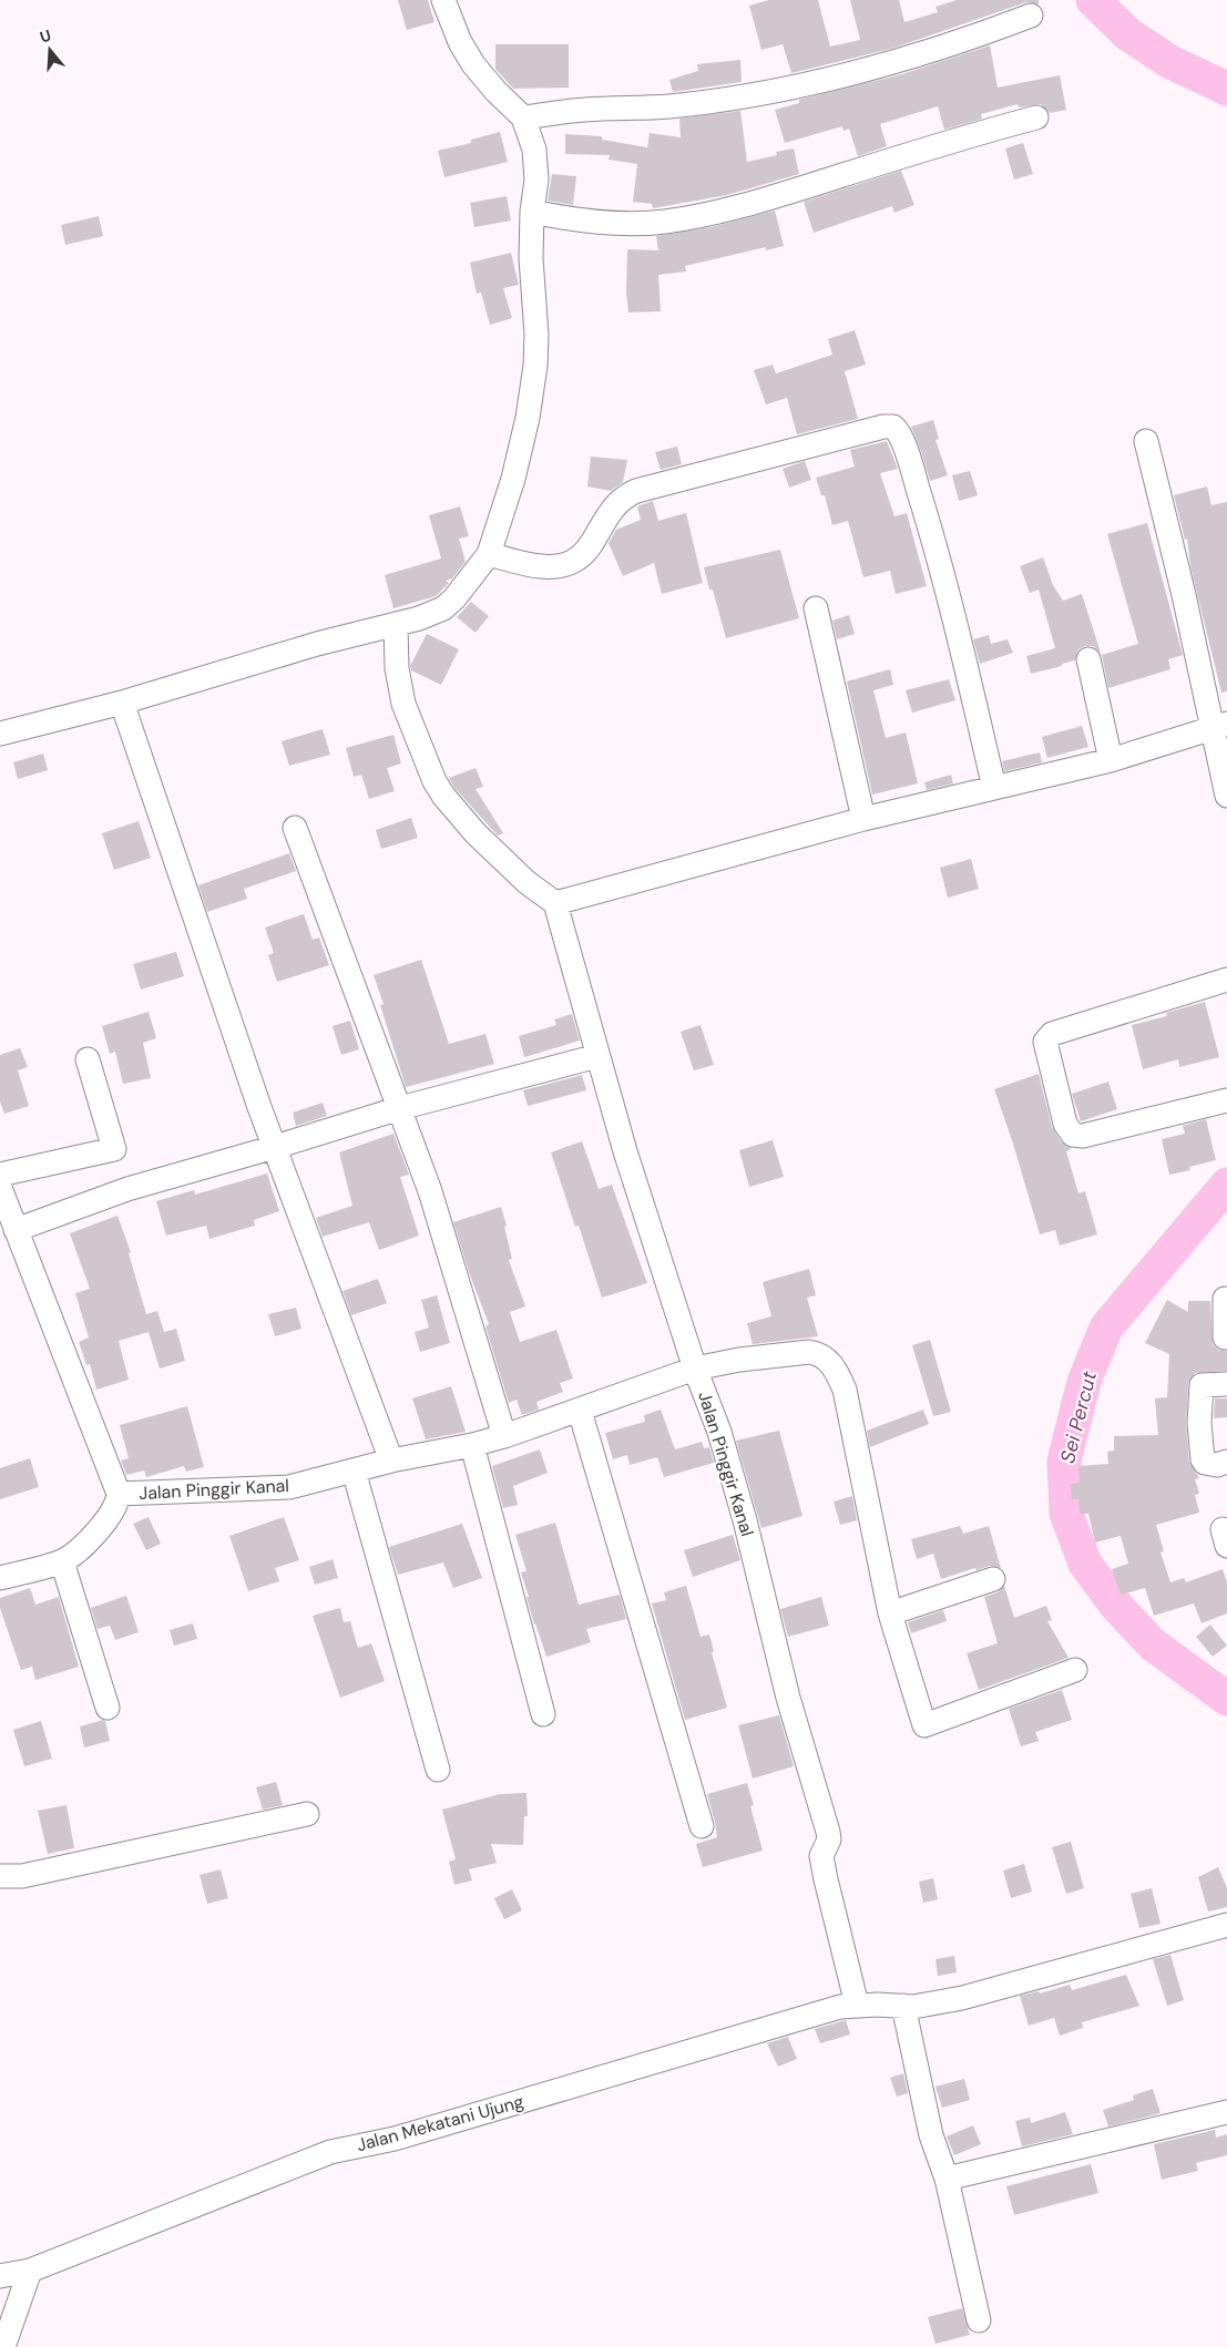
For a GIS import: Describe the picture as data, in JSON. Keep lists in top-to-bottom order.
{
  "streets": {
    "street": ["Jalan Pinggir Kanal", "Jalan Mekatani Ujung"]
  },
  "crossings": [
    ["Jalan Pinggir Kanal", "Jalan Mekatani Ujung"]
  ],
  "water": ["Sei Percut"],
  "north": "top"
}
